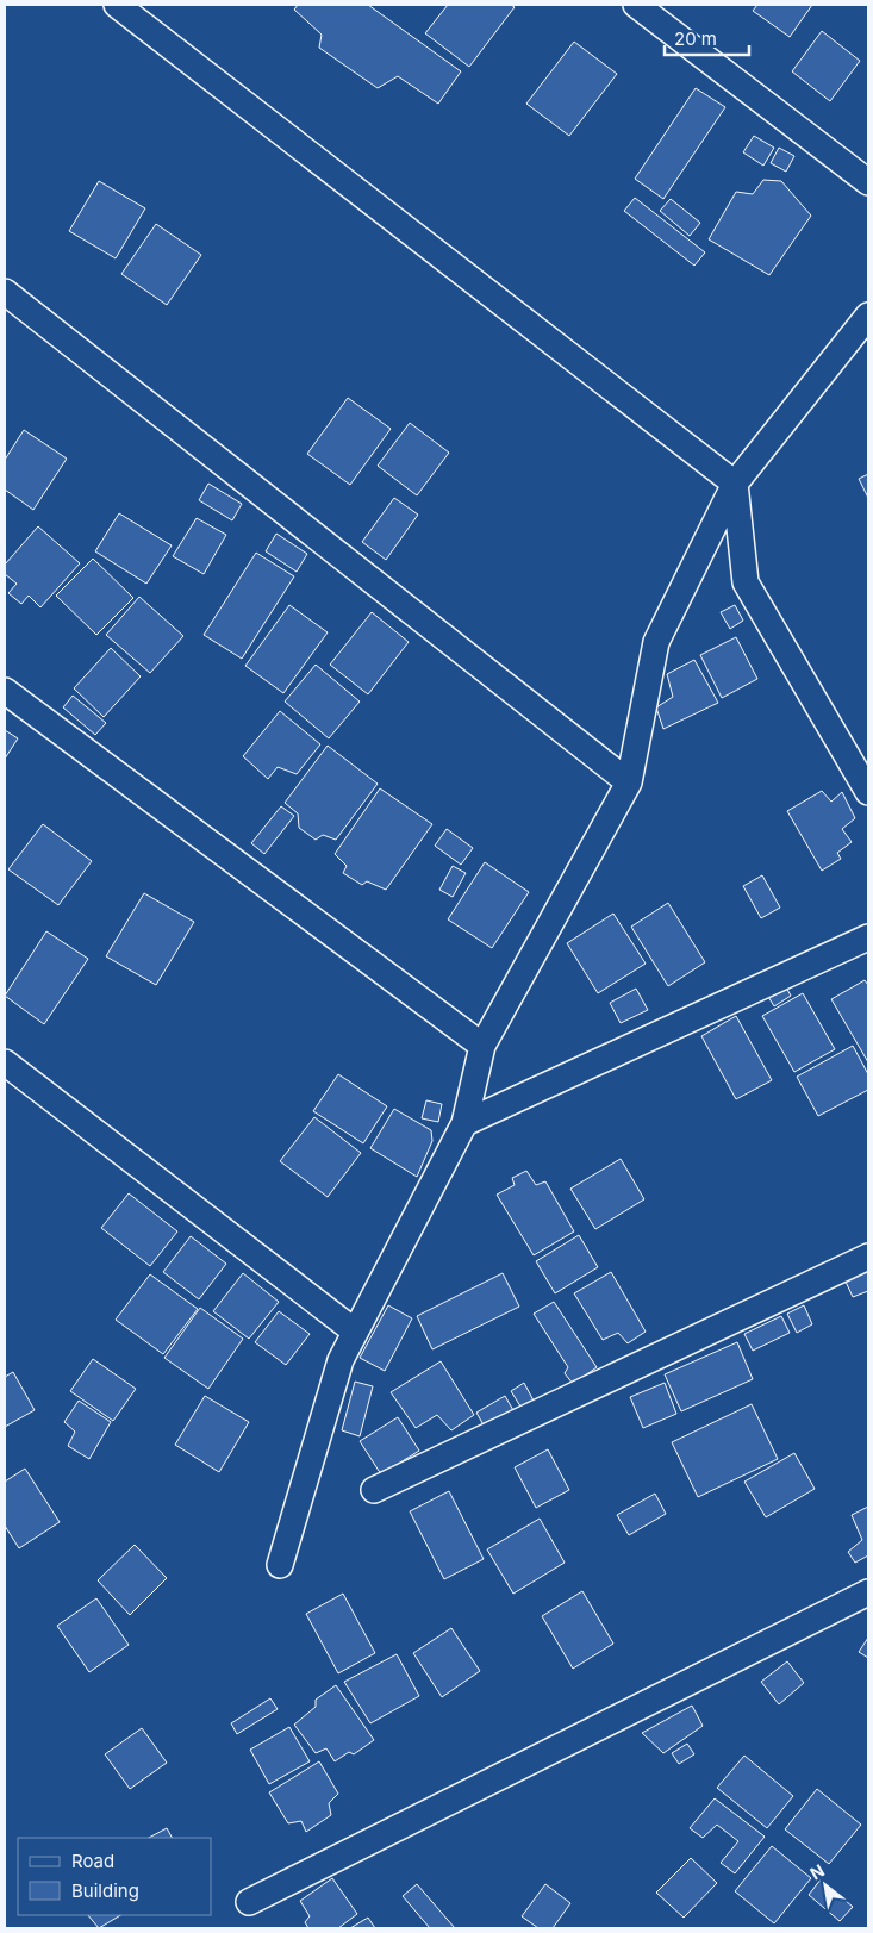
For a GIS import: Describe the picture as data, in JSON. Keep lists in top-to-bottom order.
{
  "legend": ["Road", "Building"],
  "scale_bar": "20 m",
  "north": "top left"
}
